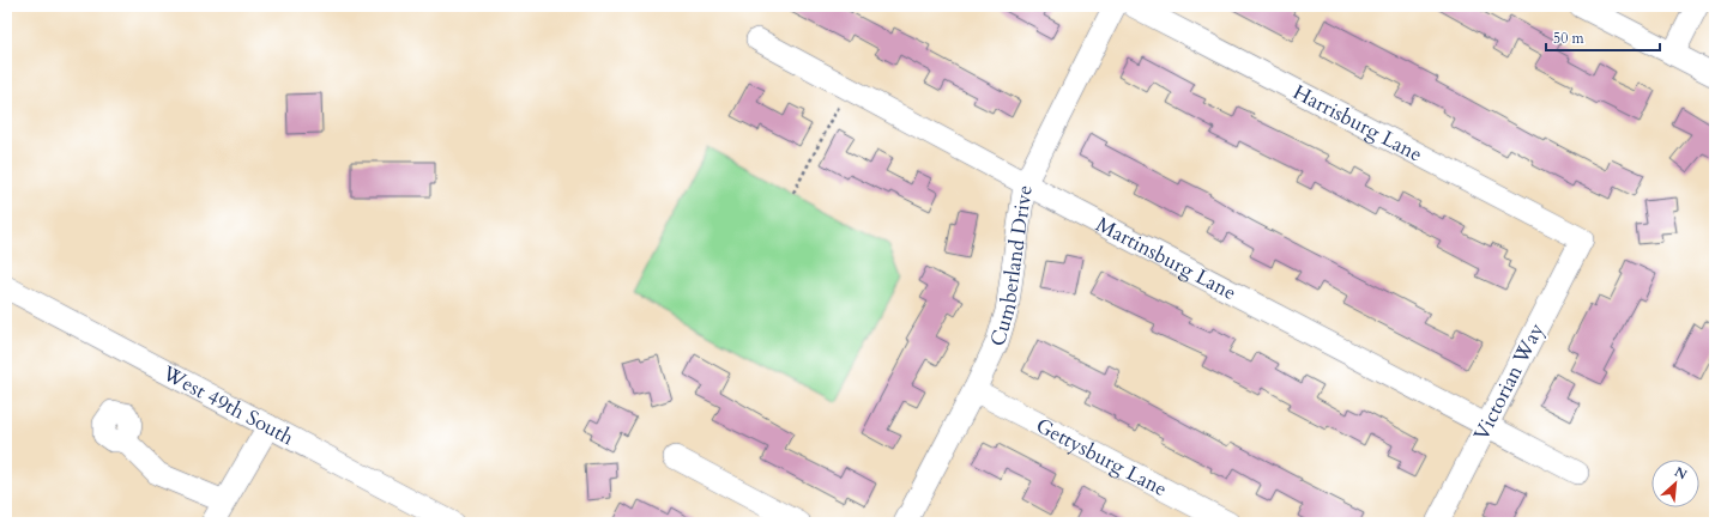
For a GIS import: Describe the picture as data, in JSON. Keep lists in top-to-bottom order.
{
  "streets": {
    "street": [
      "Harrisburg Lane",
      "Martinsburg Lane",
      "Cumberland Drive",
      "Victorian Way",
      "West 49th South",
      "Gettysburg Lane"
    ]
  },
  "crossings": [
    ["Harrisburg Lane", "Victorian Way"],
    ["Martinsburg Lane", "Cumberland Drive"],
    ["Martinsburg Lane", "Victorian Way"],
    ["Cumberland Drive", "Gettysburg Lane"]
  ],
  "scale_bar": "50 m",
  "north": "top right"
}
